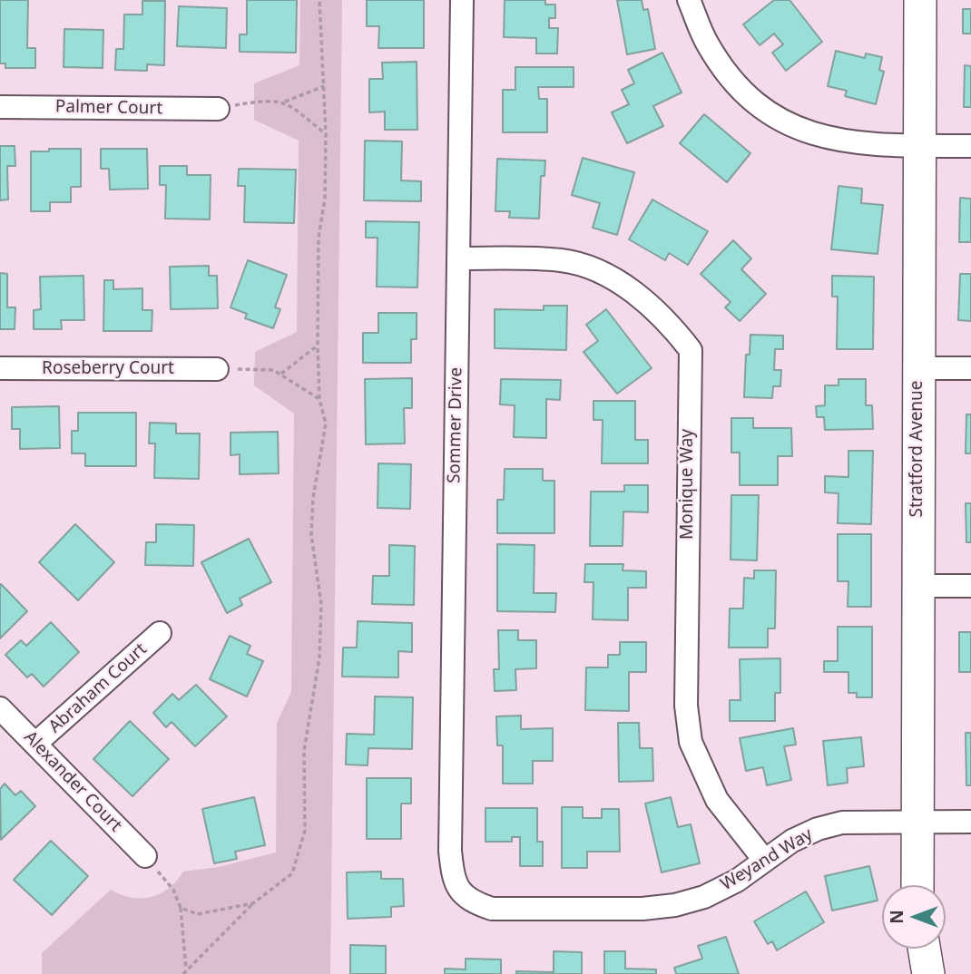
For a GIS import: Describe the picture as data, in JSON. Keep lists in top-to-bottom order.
{
  "streets": {
    "street": [
      "Palmer Court",
      "Roseberry Court",
      "Sommer Drive",
      "Stratford Avenue",
      "Monique Way",
      "Abraham Court",
      "Alexander Court",
      "Weyand Way"
    ]
  },
  "crossings": [
    ["Sommer Drive", "Monique Way"],
    ["Sommer Drive", "Weyand Way"],
    ["Stratford Avenue", "Weyand Way"],
    ["Monique Way", "Weyand Way"],
    ["Abraham Court", "Alexander Court"]
  ],
  "north": "left"
}
